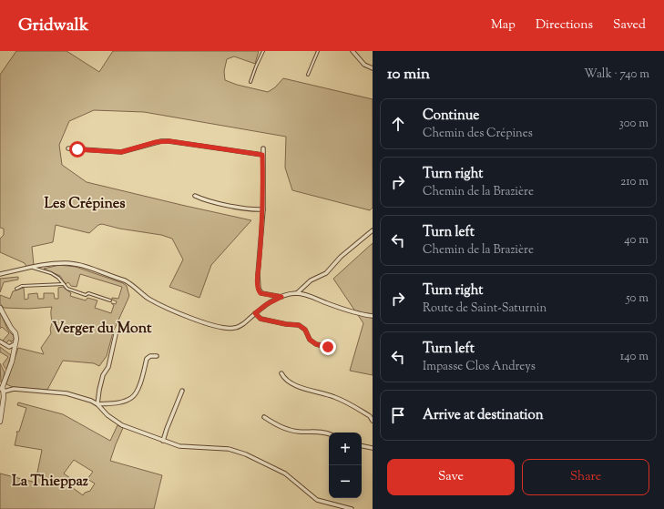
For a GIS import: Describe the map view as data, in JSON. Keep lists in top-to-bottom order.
{
  "districts": ["Les Crépines", "Verger du Mont", "La Thieppaz"],
  "page": {
    "header": "Gridwalk",
    "nav": ["Map", "Directions", "Saved"],
    "heading": ["10 min", "Walk · 740 m"],
    "list": [
      ["Continue", "Chemin des Crépines", "300 m"],
      ["Turn right", "Chemin de la Brazière", "210 m"],
      ["Turn left", "Chemin de la Brazière", "40 m"],
      ["Turn right", "Route de Saint-Saturnin", "50 m"],
      ["Turn left", "Impasse Clos Andreys", "140 m"],
      "Arrive at destination"
    ],
    "map_buttons": ["+", "−"],
    "buttons": ["Save", "Share"]
  }
}
